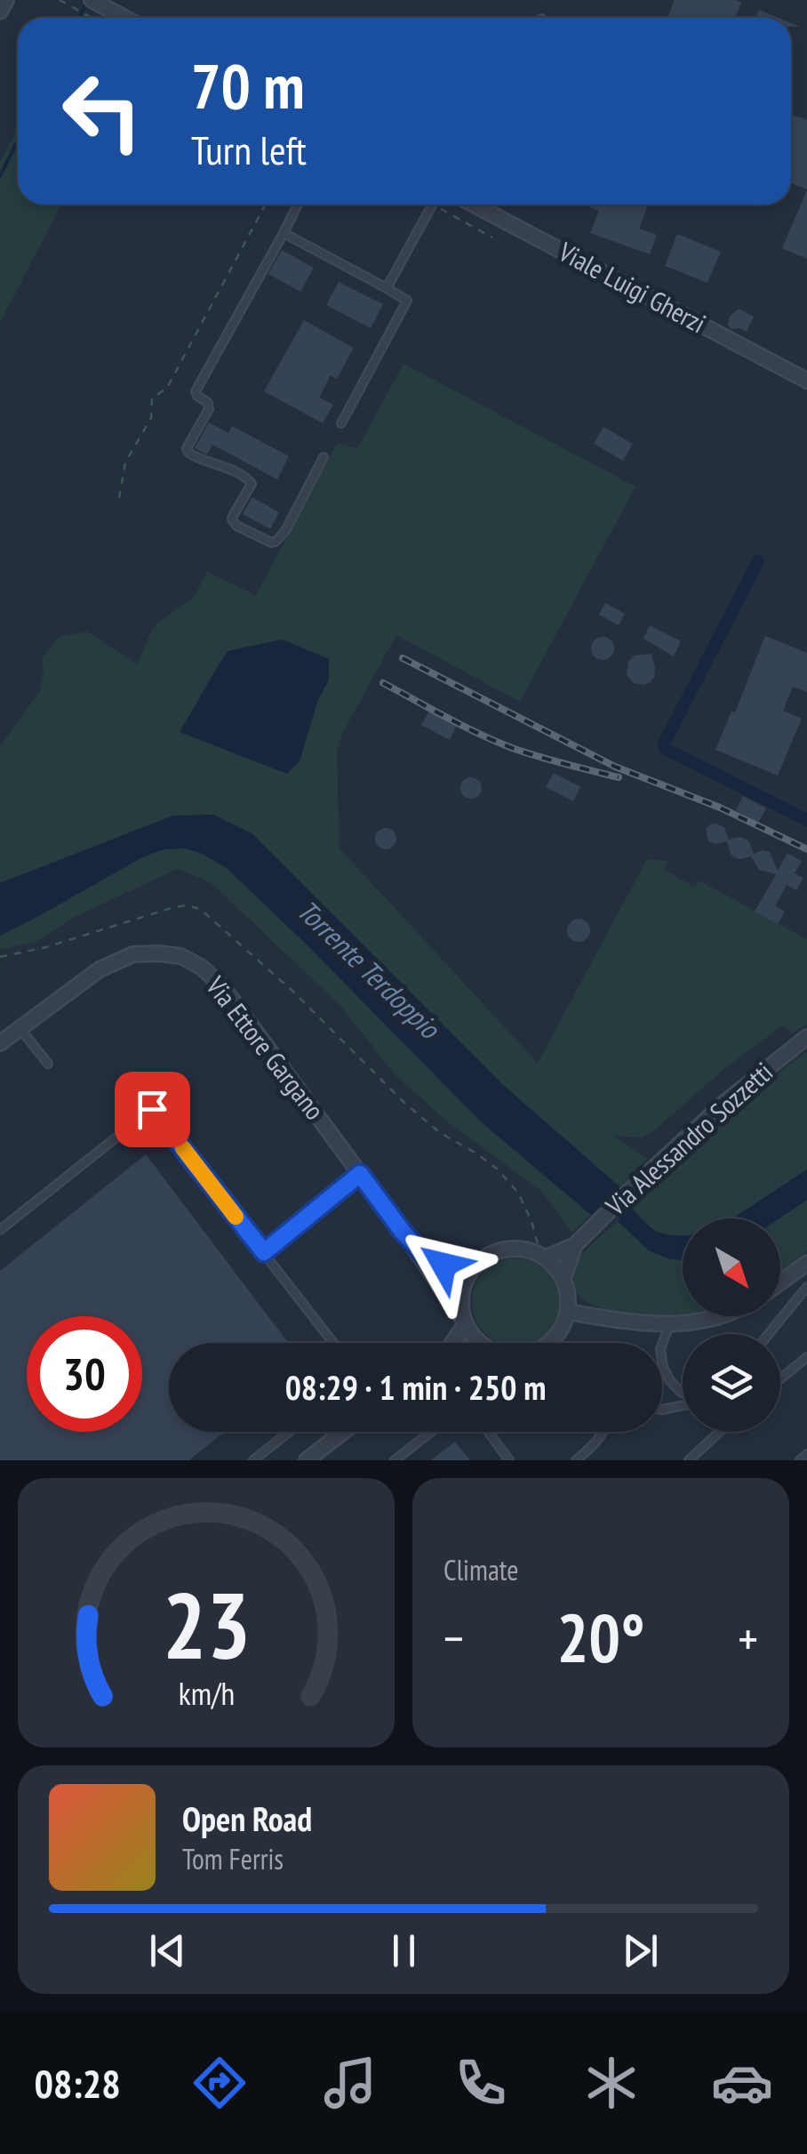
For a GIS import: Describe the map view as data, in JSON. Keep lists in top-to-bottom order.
{
  "streets": {
    "street": ["Viale Luigi Gherzi", "Via Ettore Gargano", "Via Alessandro Sozzetti"]
  },
  "water": ["Torrente Terdoppio"],
  "north": "bottom right",
  "page": {
    "turn": ["70 m", "Turn left"],
    "limit": "30",
    "trip": "08:29 · 1 min · 250 m",
    "tile": "Climate",
    "heat": ["−", "20°", "+"],
    "song": ["Open Road", "Tom Ferris"],
    "tabs": "08:28",
    "gauge": ["23", "km/h"]
  }
}
